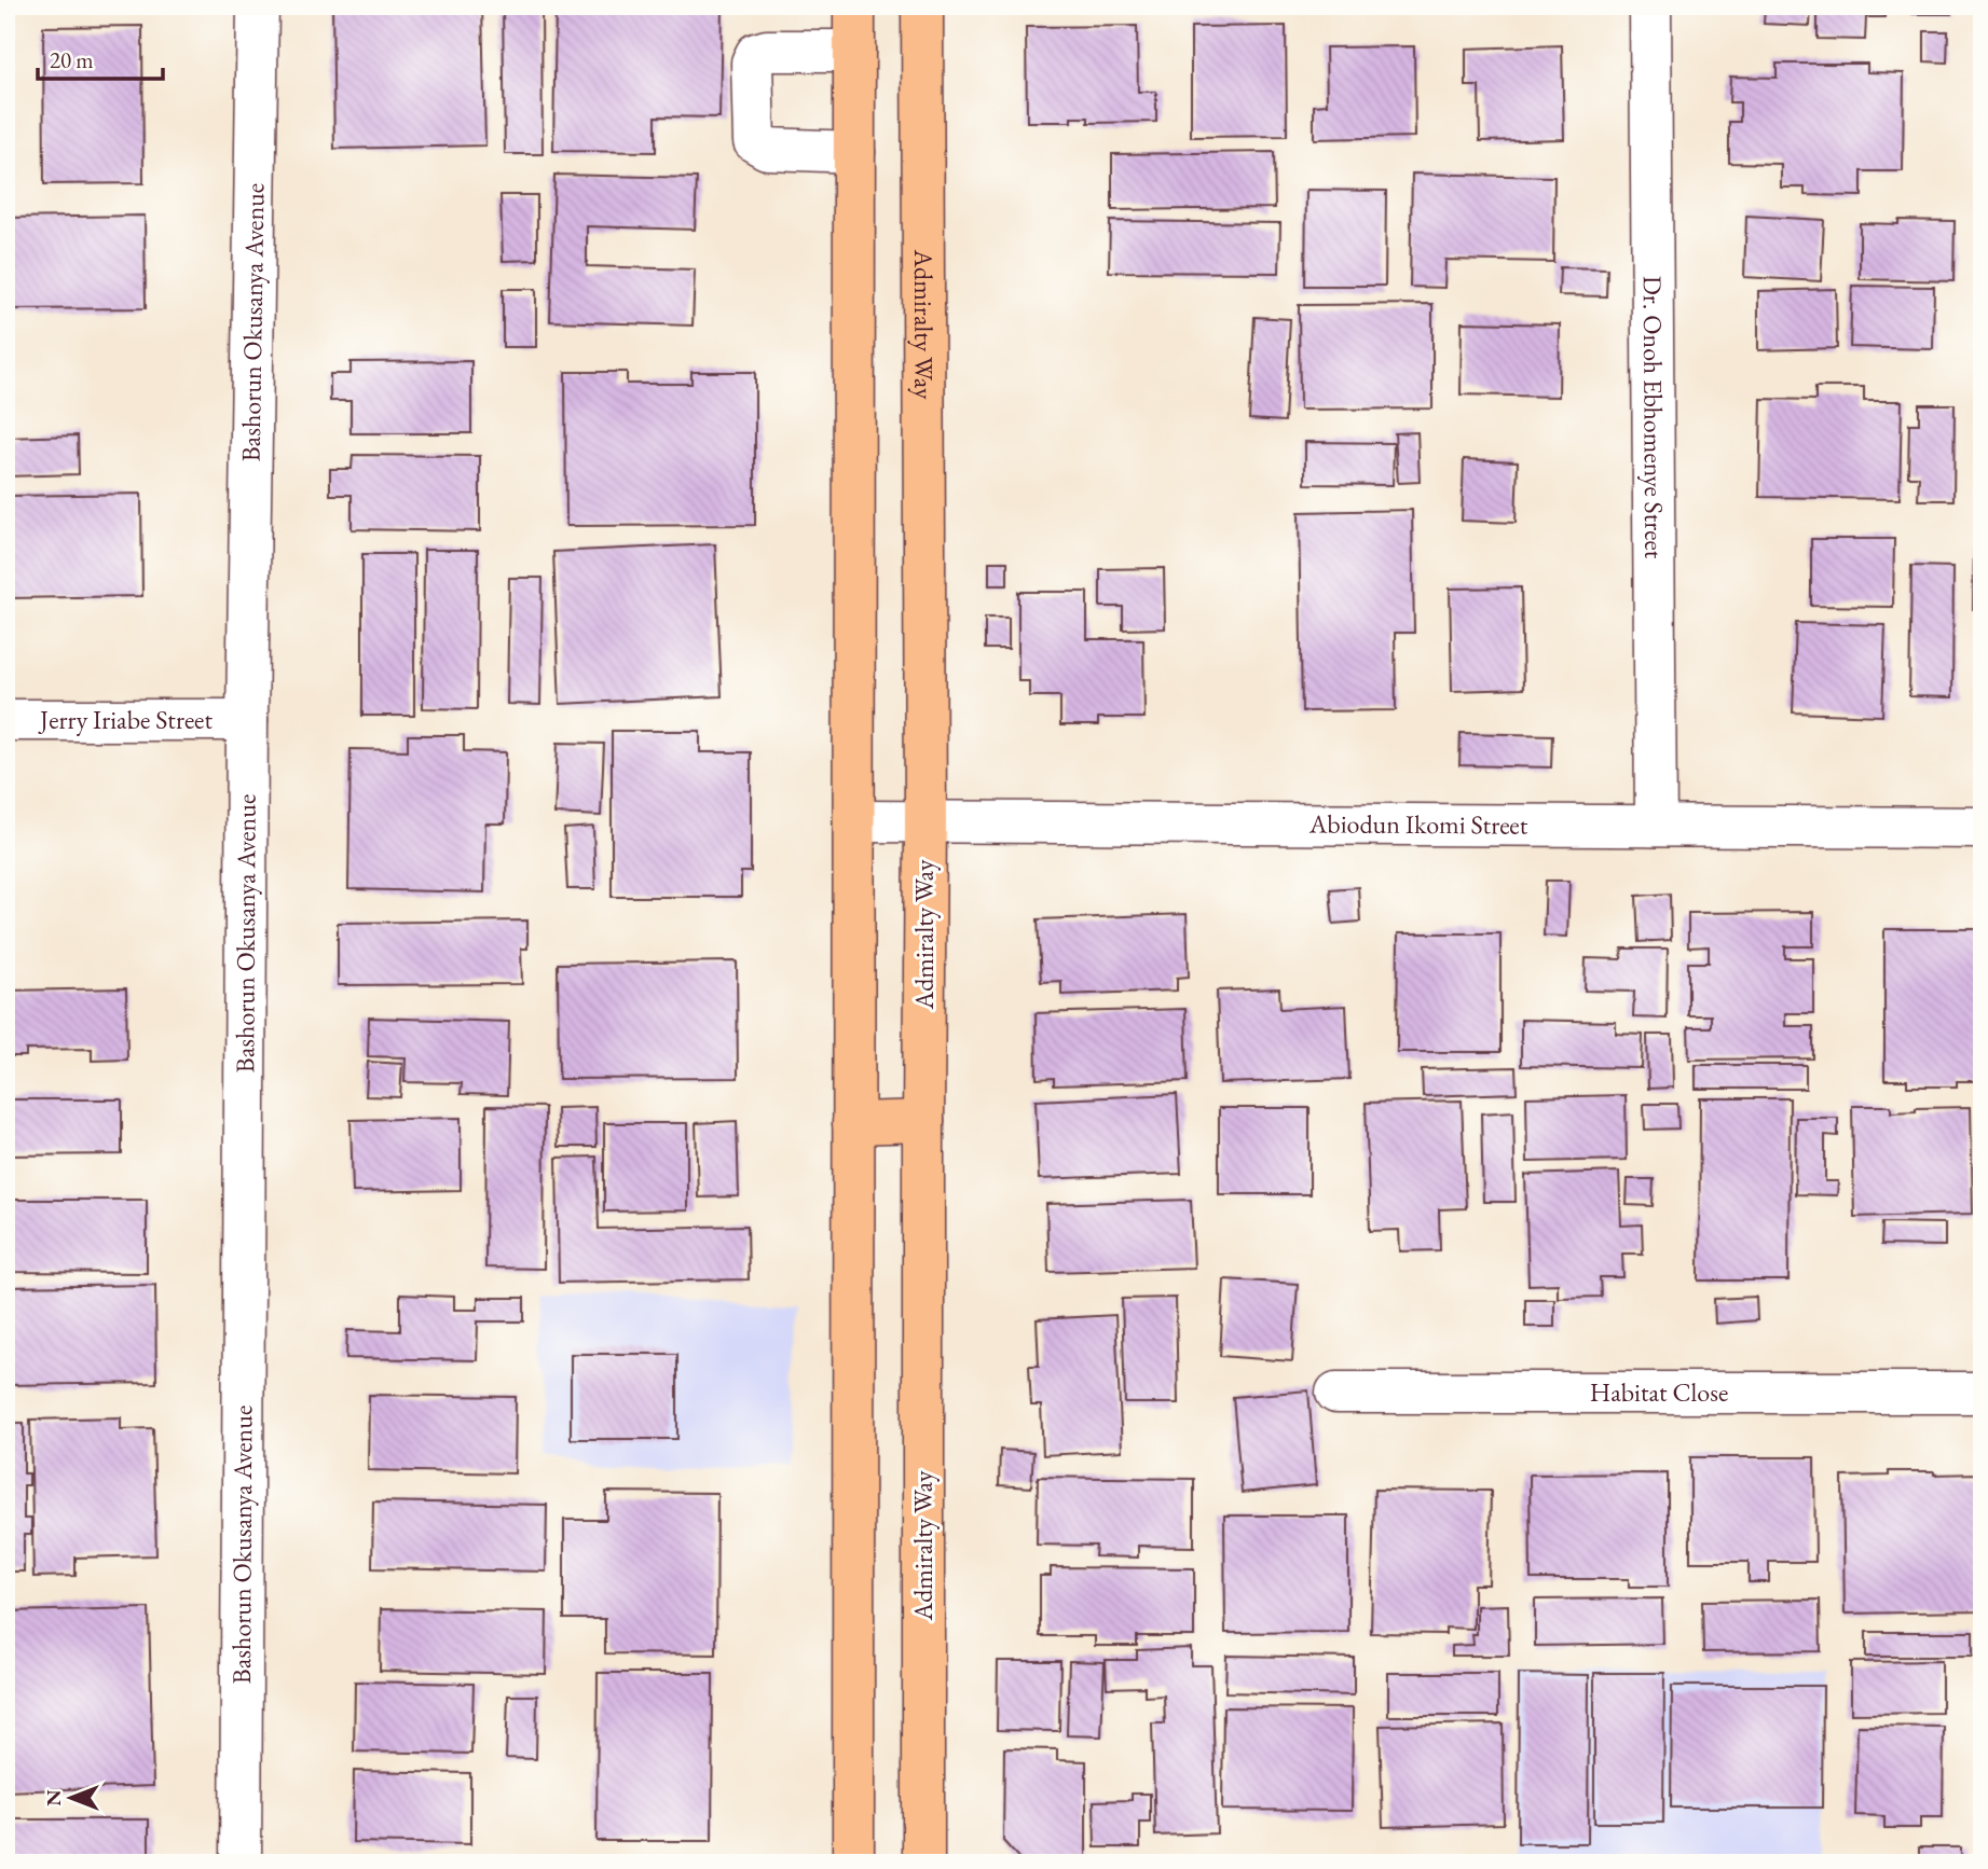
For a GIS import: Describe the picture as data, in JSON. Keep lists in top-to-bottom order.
{
  "streets": {
    "main road": ["Admiralty Way"],
    "street": [
      "Bashorun Okusanya Avenue",
      "Dr. Onoh Ebhomenye Street",
      "Jerry Iriabe Street",
      "Abiodun Ikomi Street",
      "Habitat Close"
    ]
  },
  "crossings": [
    ["Bashorun Okusanya Avenue", "Jerry Iriabe Street"],
    ["Admiralty Way", "Abiodun Ikomi Street"],
    ["Dr. Onoh Ebhomenye Street", "Abiodun Ikomi Street"]
  ],
  "scale_bar": "20 m",
  "north": "left"
}
